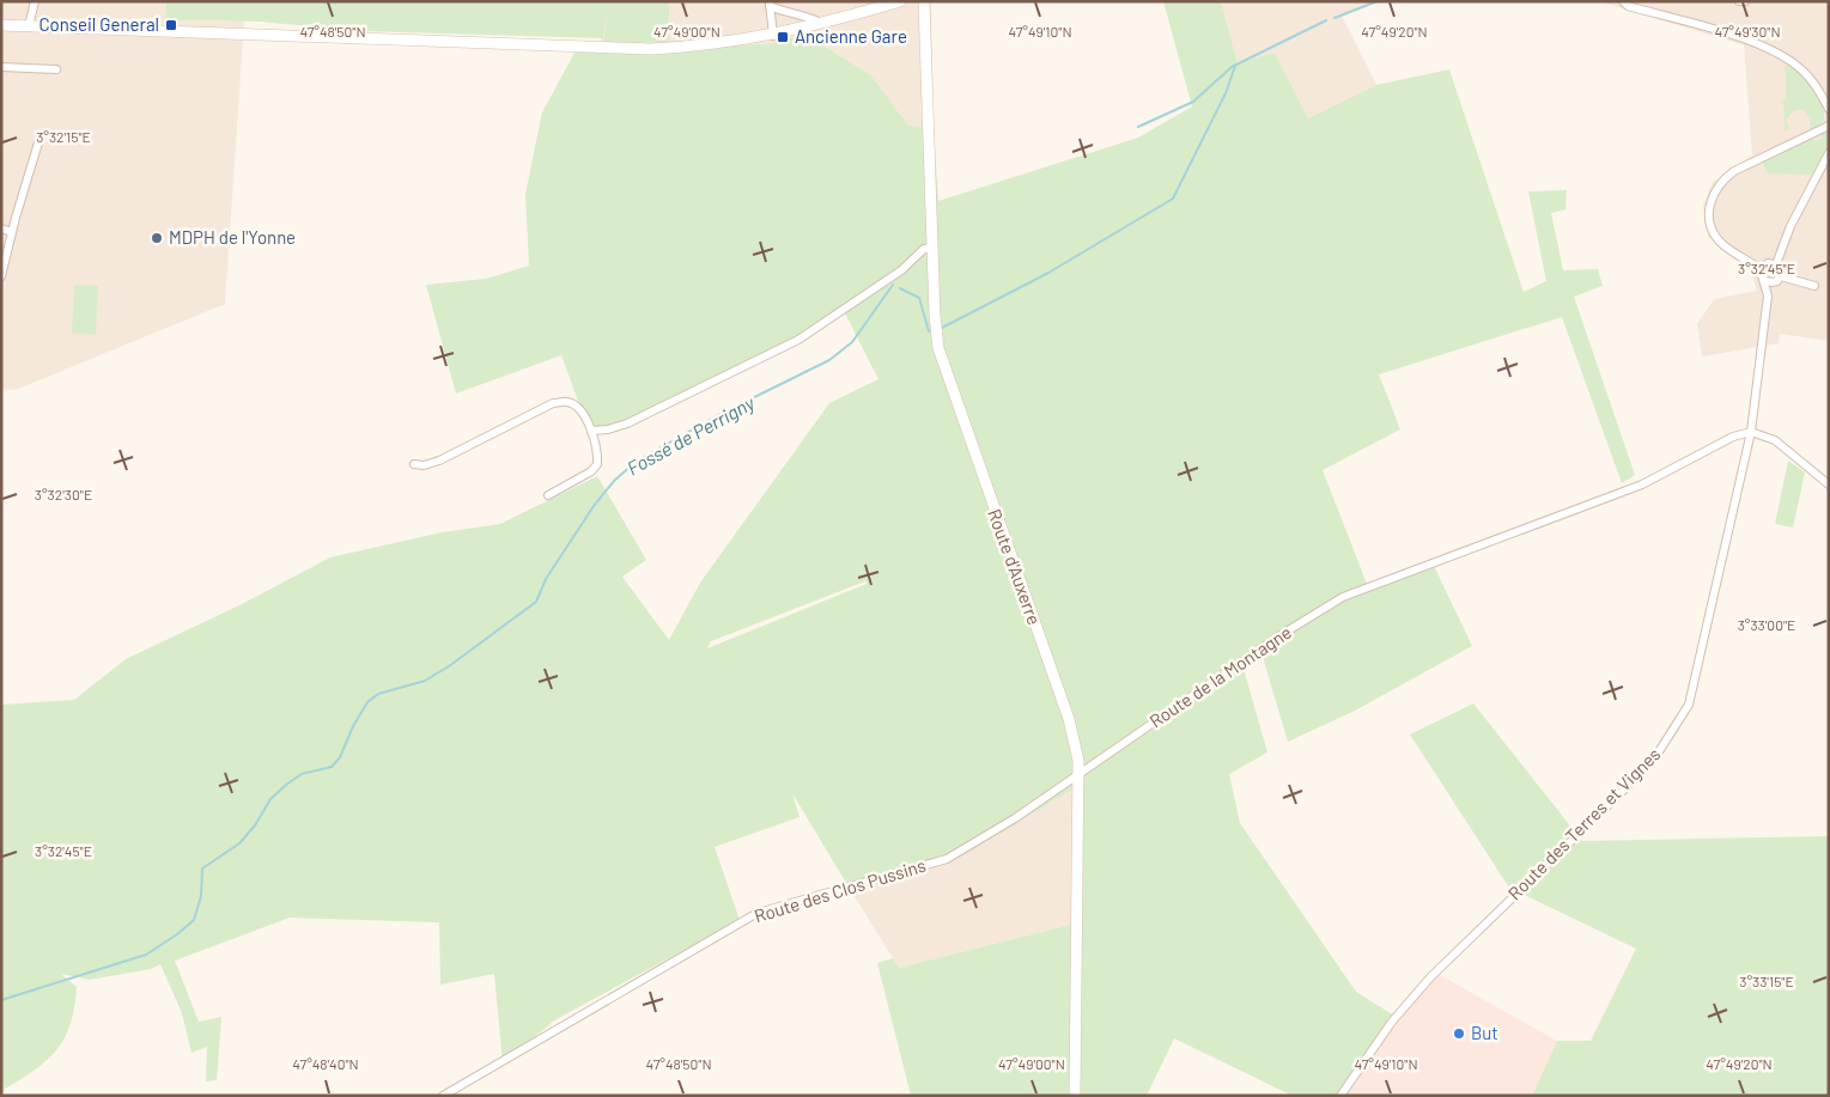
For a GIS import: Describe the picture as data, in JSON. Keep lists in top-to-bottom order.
{
  "streets": {
    "street": [
      "Route d'Auxerre",
      "Route de la Montagne",
      "Route des Terres et Vignes",
      "Route des Clos Pussins"
    ]
  },
  "crossings": [
    ["Route d'Auxerre", "Route de la Montagne"],
    ["Route d'Auxerre", "Route des Clos Pussins"],
    ["Route de la Montagne", "Route des Terres et Vignes"],
    ["Route de la Montagne", "Route des Clos Pussins"]
  ],
  "water": ["Fossé de Perrigny"],
  "places": {
    "transit": ["Conseil General", "Ancienne Gare"],
    "other": ["MDPH de l'Yonne", "But"]
  },
  "coordinates": [
    "47°48'50\"N",
    "47°49'00\"N",
    "47°49'10\"N",
    "47°49'20\"N",
    "47°49'30\"N",
    "3°32'15\"E",
    "3°32'45\"E",
    "3°32'30\"E",
    "3°33'00\"E",
    "3°33'15\"E",
    "47°48'40\"N"
  ]
}
